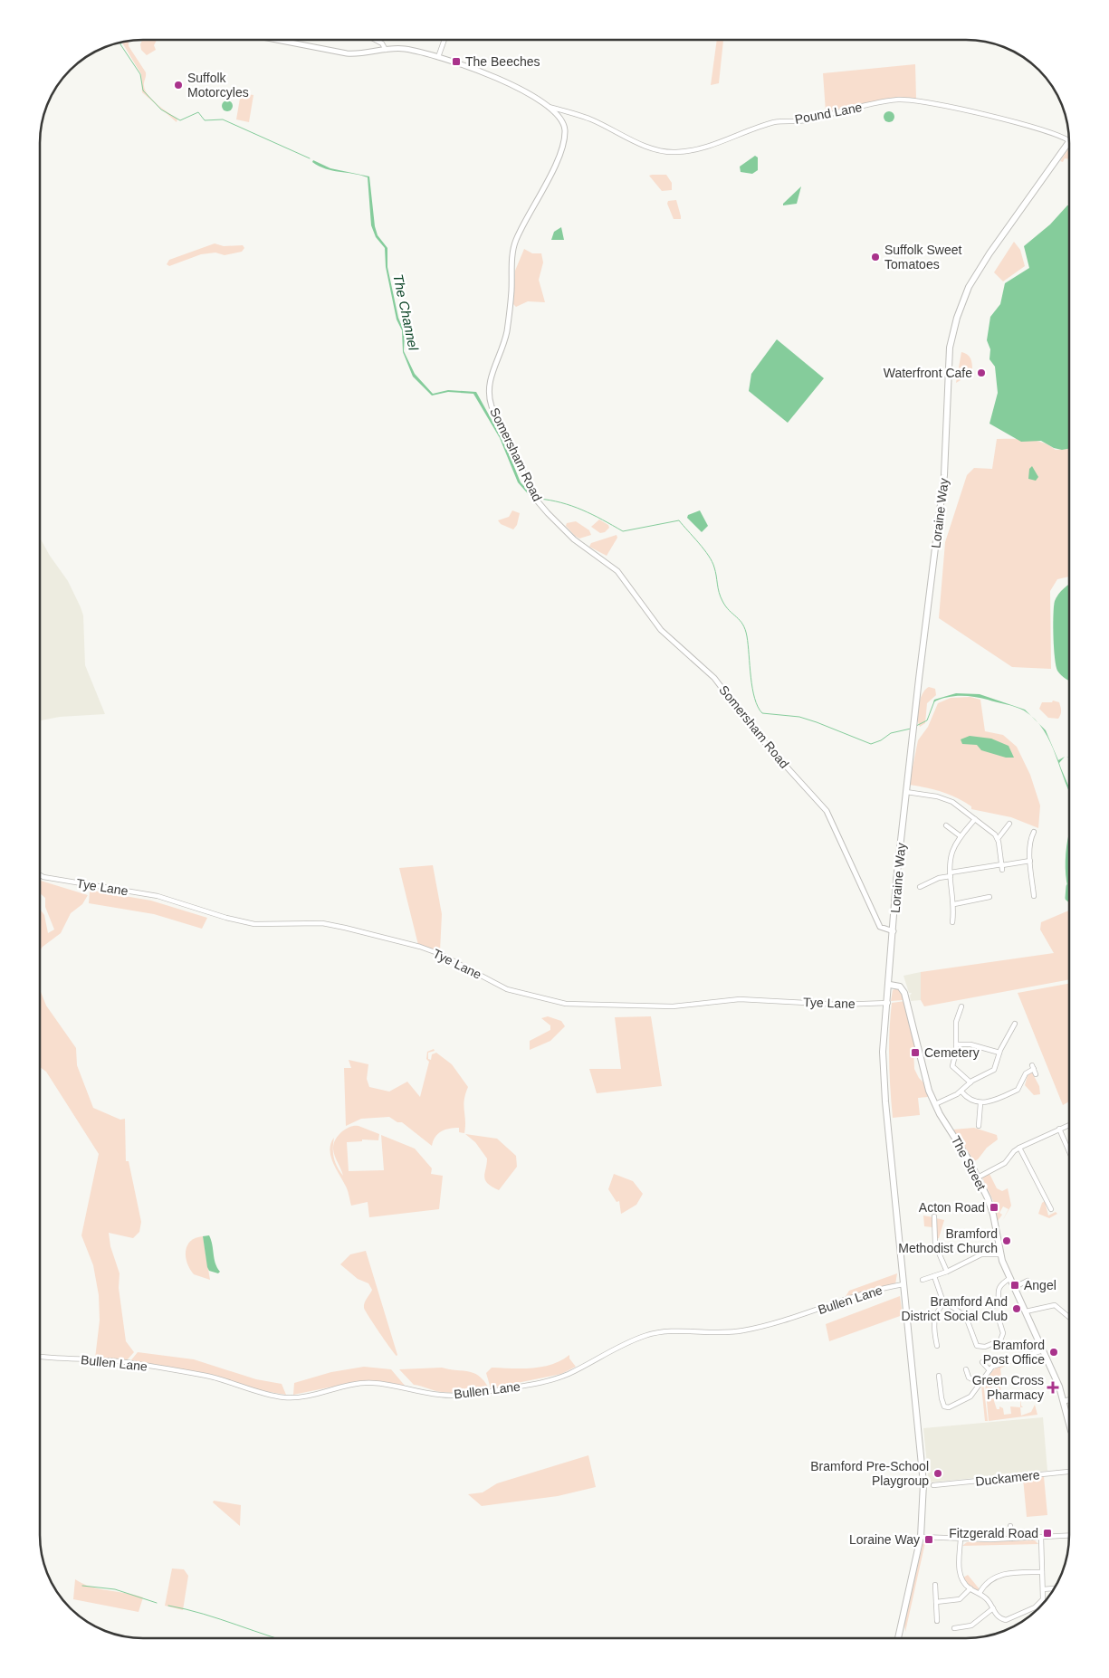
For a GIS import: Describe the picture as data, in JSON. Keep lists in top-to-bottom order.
{
  "streets": {
    "main road": ["Loraine Way", "The Street"],
    "street": [
      "Pound Lane",
      "Somersham Road",
      "Tye Lane",
      "Bullen Lane",
      "Duckamere"
    ]
  },
  "crossings": [
    ["Somersham Road", "Loraine Way"],
    ["Loraine Way", "Tye Lane"],
    ["Loraine Way", "The Street"],
    ["Loraine Way", "Bullen Lane"]
  ],
  "water": ["The Channel"],
  "places": {
    "transit": [
      "The Beeches",
      "Cemetery",
      "Acton Road",
      "Angel",
      "Fitzgerald Road",
      "Loraine Way"
    ],
    "other": [
      "Suffolk Motorcyles",
      "Suffolk Sweet Tomatoes",
      "Waterfront Cafe",
      "Bramford Methodist Church",
      "Bramford And District Social Club",
      "Bramford Post Office",
      "Bramford Pre-School Playgroup"
    ],
    "health": ["Green Cross Pharmacy"]
  }
}
